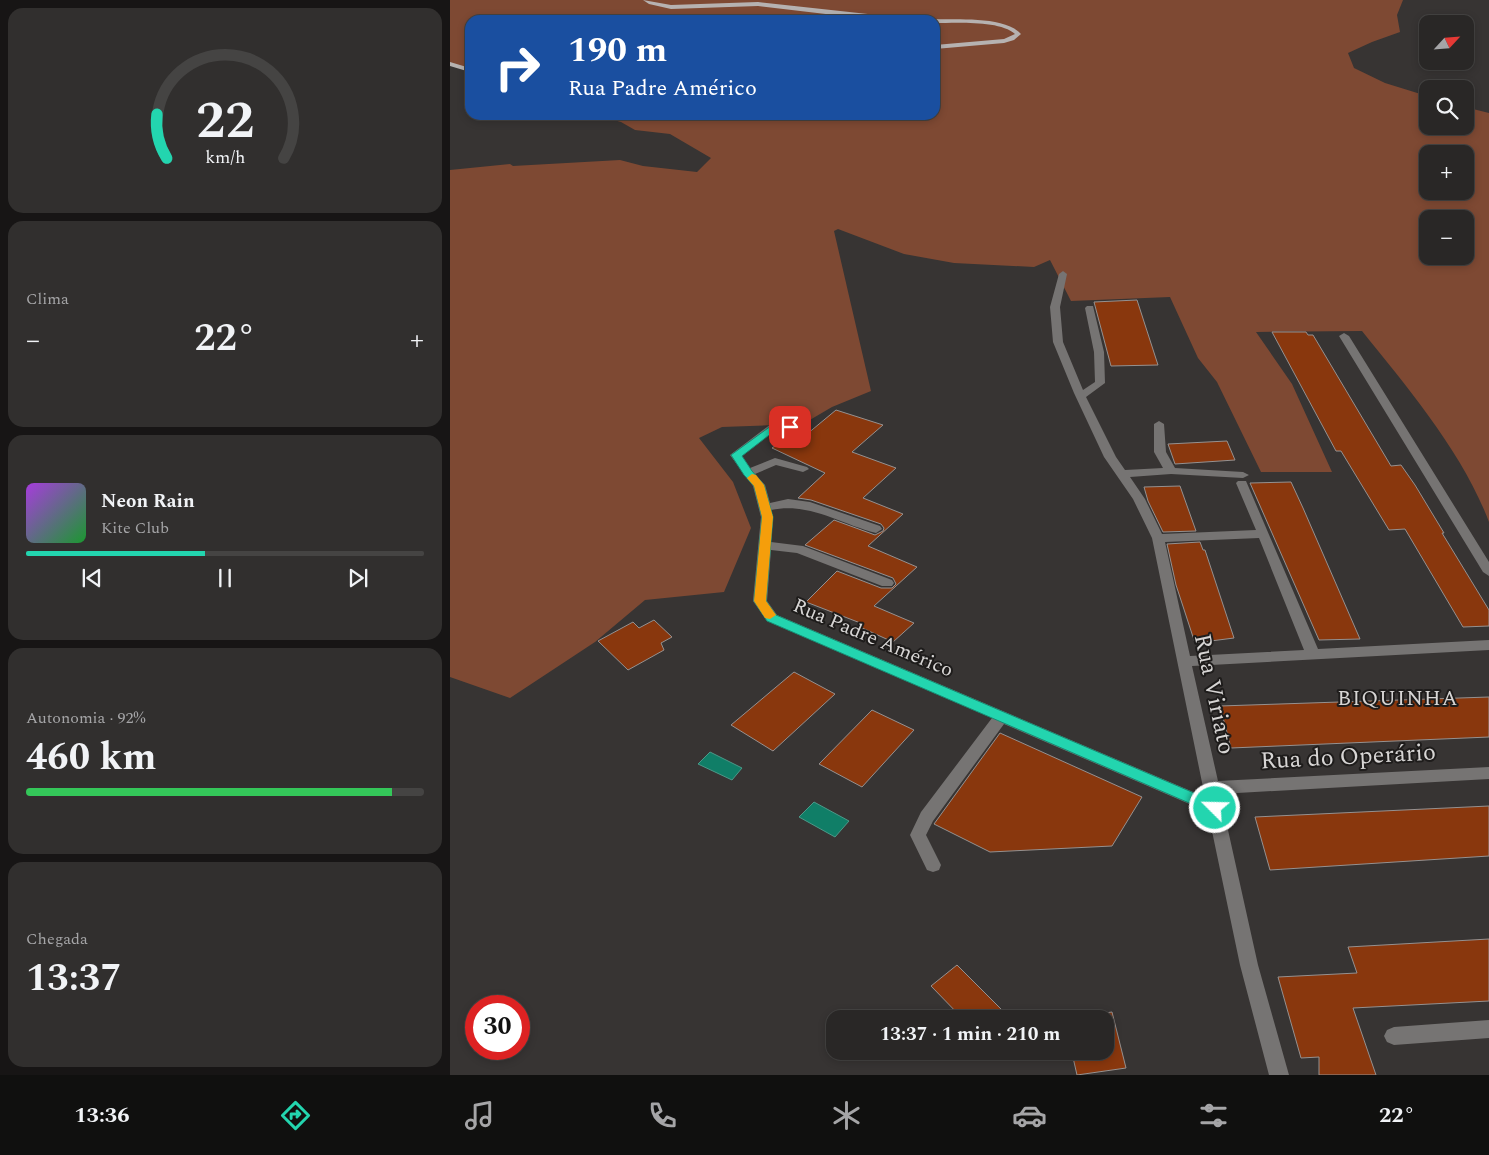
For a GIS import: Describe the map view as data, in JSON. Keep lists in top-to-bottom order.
{
  "streets": {
    "street": ["Rua Padre Américo", "Rua Viriato", "Rua do Operário"]
  },
  "crossings": [
    ["Rua Padre Américo", "Rua Viriato"],
    ["Rua Viriato", "Rua do Operário"]
  ],
  "districts": ["BIQUINHA"],
  "north": "top right",
  "page": {
    "map_buttons": ["+", "−"],
    "turn": ["190 m", "Rua Padre Américo"],
    "tile": [
      "Clima",
      ["Autonomia · 92%", "460 km"],
      ["Chegada", "13:37"]
    ],
    "heat": ["−", "22°", "+"],
    "song": ["Neon Rain", "Kite Club"],
    "limit": "30",
    "trip": "13:37 · 1 min · 210 m",
    "tabs": ["13:36", "22°"],
    "gauge": ["22", "km/h"]
  }
}
